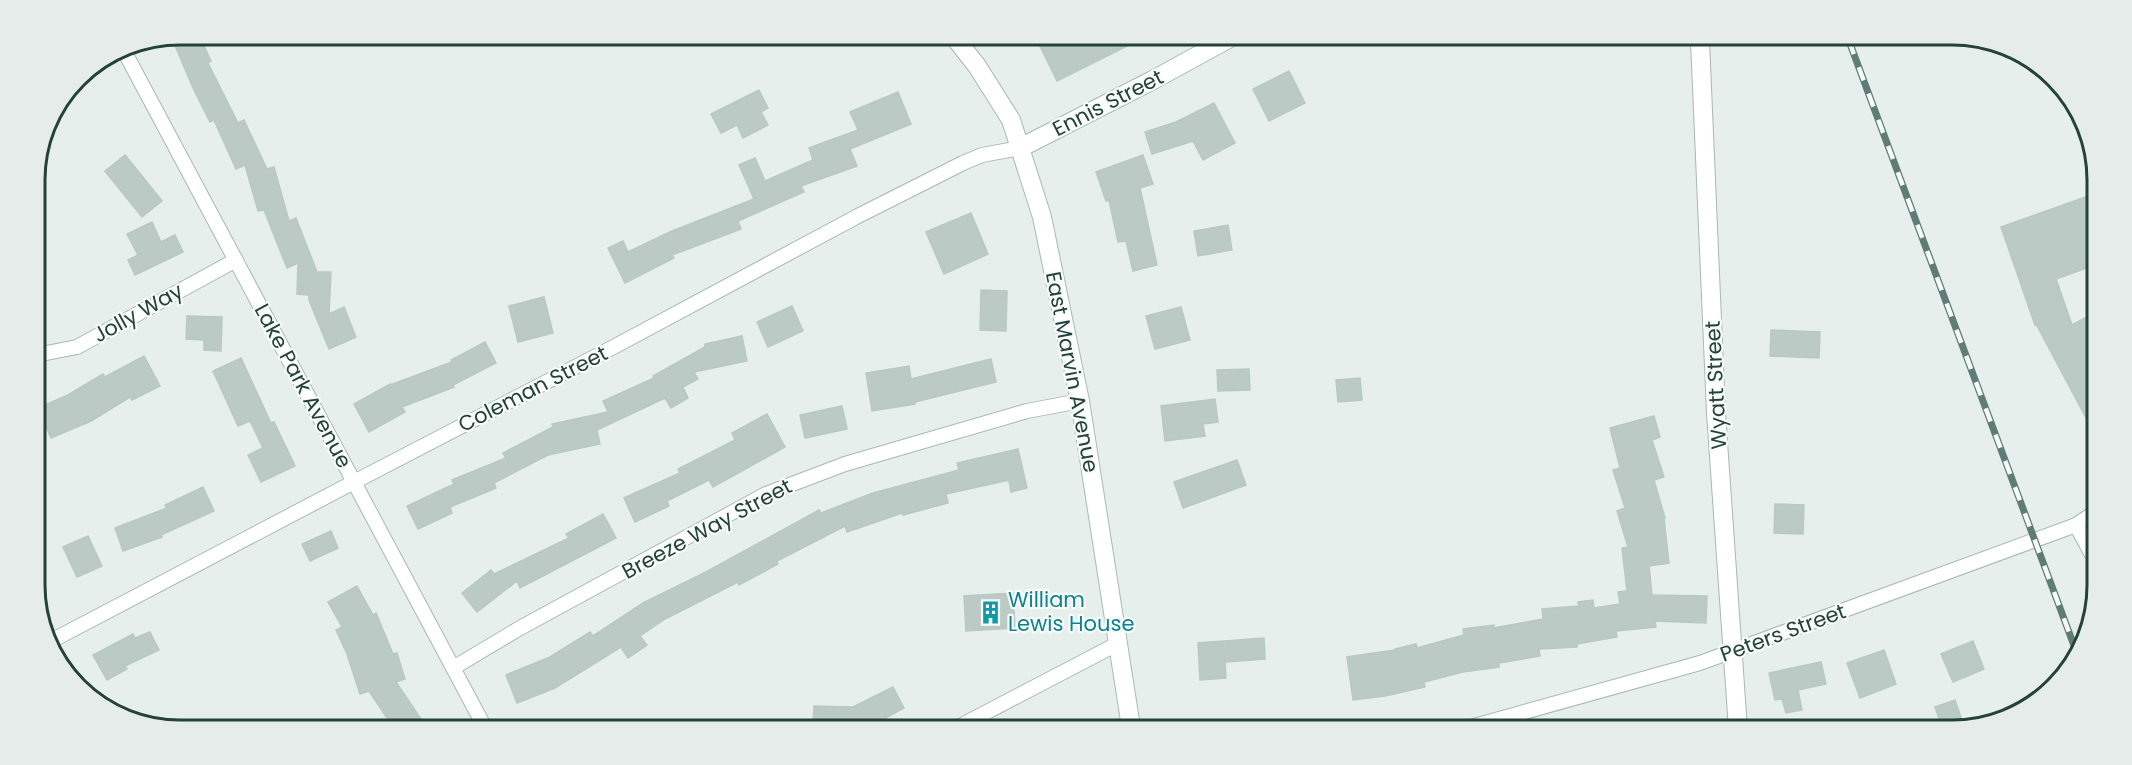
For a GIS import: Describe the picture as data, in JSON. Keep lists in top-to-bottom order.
{
  "streets": {
    "main road": ["Ennis Street", "East Marvin Avenue", "Wyatt Street"],
    "street": [
      "Jolly Way",
      "Lake Park Avenue",
      "Coleman Street",
      "Breeze Way Street",
      "Peters Street"
    ]
  },
  "crossings": [
    ["Ennis Street", "East Marvin Avenue"],
    ["Ennis Street", "Coleman Street"],
    ["Jolly Way", "Lake Park Avenue"],
    ["East Marvin Avenue", "Coleman Street"],
    ["East Marvin Avenue", "Breeze Way Street"],
    ["Wyatt Street", "Peters Street"],
    ["Lake Park Avenue", "Coleman Street"],
    ["Lake Park Avenue", "Breeze Way Street"]
  ],
  "places": {
    "building": ["William Lewis House"]
  }
}
